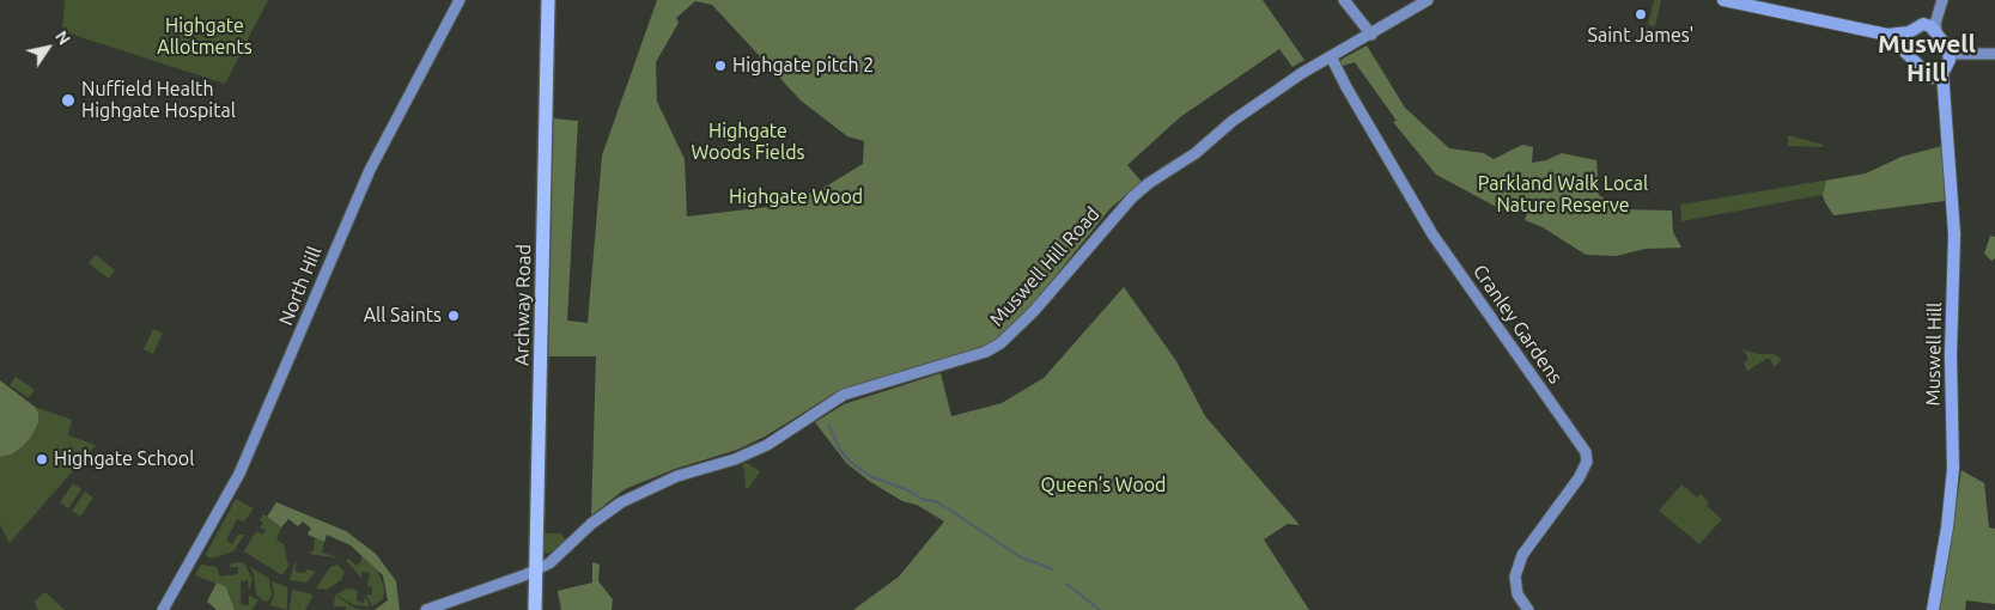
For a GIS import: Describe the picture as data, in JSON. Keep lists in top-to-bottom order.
{
  "streets": {
    "highway": ["Archway Road"],
    "main road": [
      "Muswell Hill Road",
      "North Hill",
      "Cranley Gardens",
      "Muswell Hill"
    ]
  },
  "crossings": [
    ["Muswell Hill Road", "Archway Road"],
    ["Muswell Hill Road", "Cranley Gardens"]
  ],
  "districts": ["Muswell Hill"],
  "parks": [
    "Highgate Allotments",
    "Highgate Woods Fields",
    "Parkland Walk Local Nature Reserve",
    "Highgate Wood",
    "Queen’s Wood"
  ],
  "places": [
    "Saint James'",
    "Highgate pitch 2",
    "Nuffield Health Highgate Hospital",
    "All Saints",
    "Highgate School"
  ],
  "north": "top right"
}
